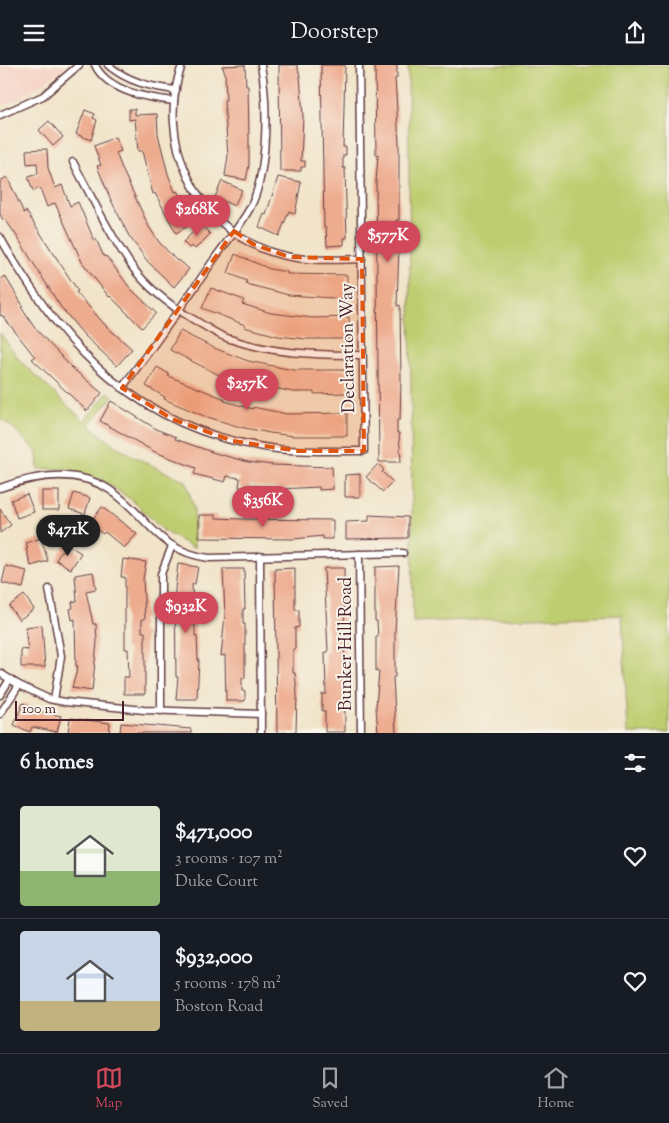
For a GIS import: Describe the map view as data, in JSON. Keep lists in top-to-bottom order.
{
  "streets": {
    "street": ["Declaration Way", "Bunker Hill Road"]
  },
  "scale_bar": "100 m",
  "page": {
    "header": "Doorstep",
    "price": [
      "$268K",
      "$577K",
      "$257K",
      "$356K",
      "$471K",
      "$932K"
    ],
    "scale": "100 m",
    "heading": "6 homes",
    "list": [
      {
        "name": "$471,000",
        "note": "3 rooms · 107 m² · Duke Court"
      },
      {
        "name": "$932,000",
        "note": "5 rooms · 178 m² · Boston Road"
      }
    ],
    "tabs": ["Map", "Saved", "Home"]
  }
}
